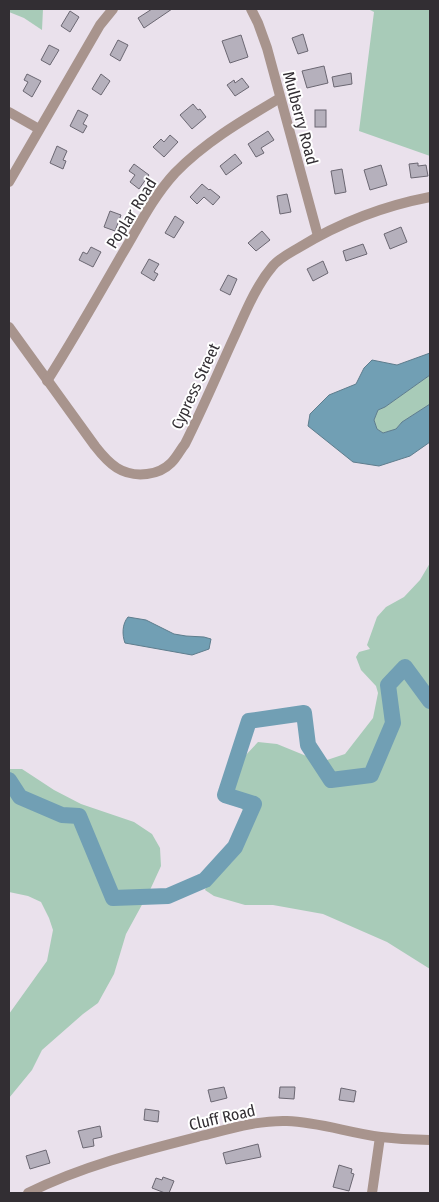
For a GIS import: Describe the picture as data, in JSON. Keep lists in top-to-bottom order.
{
  "streets": {
    "street": [
      "Mulberry Road",
      "Poplar Road",
      "Cypress Street",
      "Cluff Road"
    ]
  },
  "crossings": [
    ["Mulberry Road", "Poplar Road"],
    ["Mulberry Road", "Cypress Street"],
    ["Poplar Road", "Cypress Street"]
  ]
}
